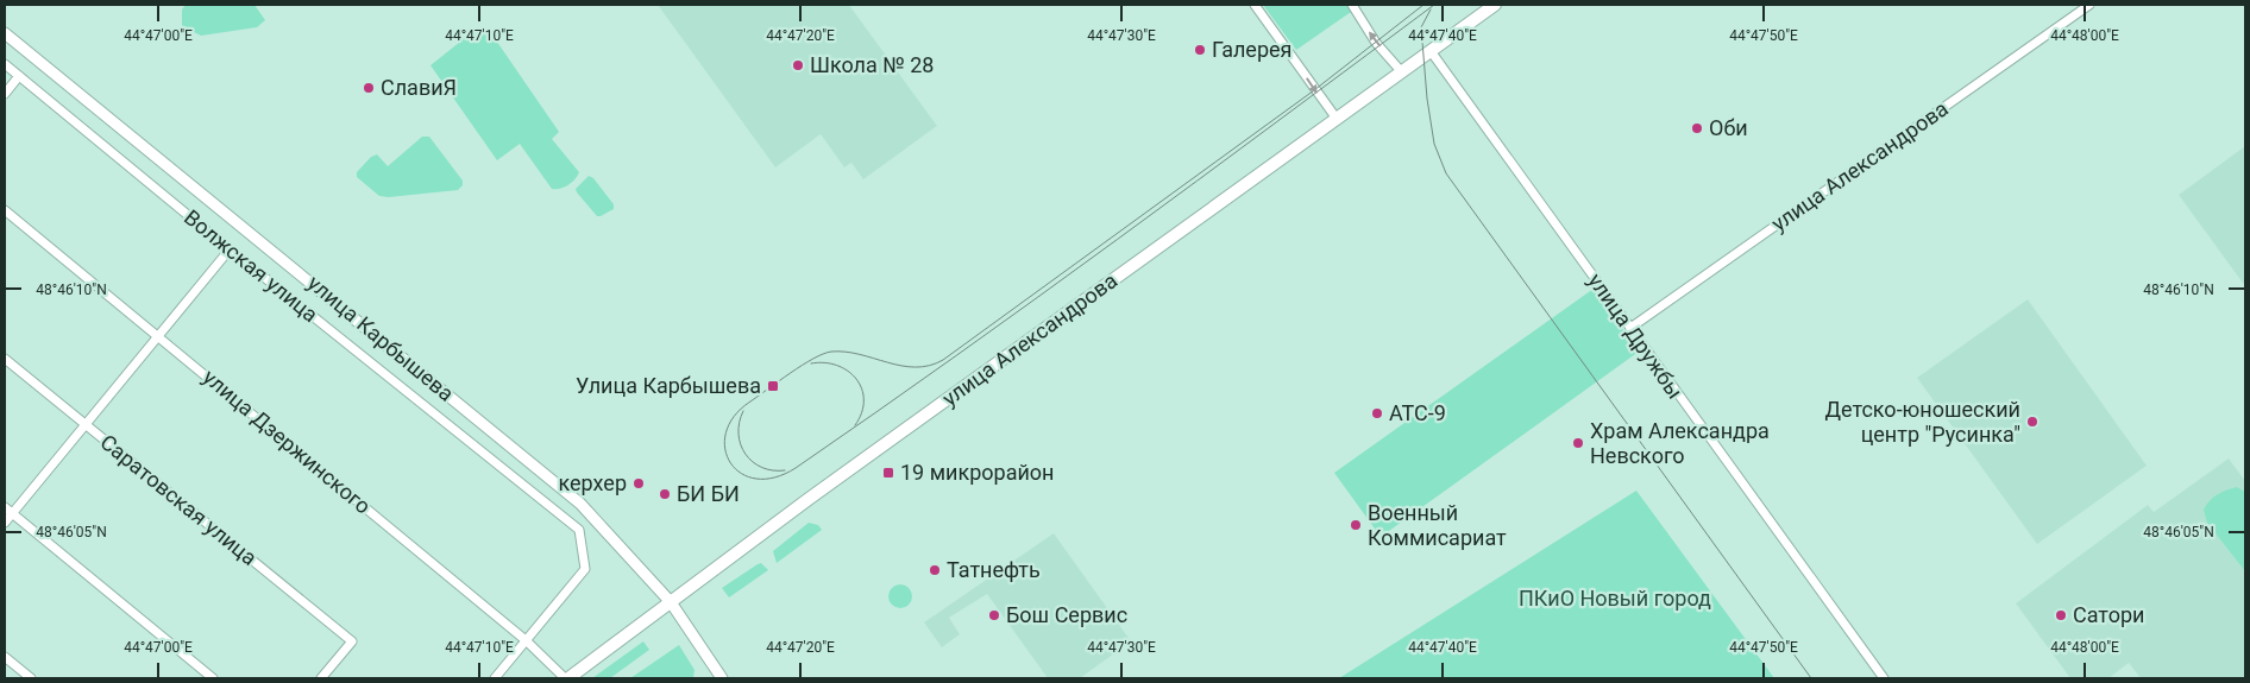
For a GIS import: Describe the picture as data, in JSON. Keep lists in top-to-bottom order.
{
  "streets": {
    "main road": ["улица Александрова"],
    "street": [
      "Волжская улица",
      "улица Дружбы",
      "улица Карбышева",
      "улица Дзержинского",
      "Саратовская улица"
    ]
  },
  "crossings": [
    ["улица Александрова", "улица Дружбы"],
    ["улица Александрова", "улица Карбышева"],
    ["улица Александрова", "улица Дзержинского"],
    ["Волжская улица", "улица Дзержинского"]
  ],
  "parks": ["ПКиО Новый город"],
  "places": {
    "other": [
      "Галерея",
      "Школа № 28",
      "СлавиЯ",
      "Оби",
      "АТС-9",
      "Детско-юношеский центр \"Русинка\"",
      "Храм Александра Невского",
      "керхер",
      "БИ БИ",
      "Военный Коммисариат",
      "Татнефть",
      "Бош Сервис",
      "Сатори"
    ],
    "transit": ["Улица Карбышева", "19 микрорайон"]
  },
  "coordinates": [
    "44°47'00\"E",
    "44°47'10\"E",
    "44°47'20\"E",
    "44°47'30\"E",
    "44°47'40\"E",
    "44°47'50\"E",
    "44°48'00\"E",
    "48°46'10\"N",
    "48°46'05\"N"
  ]
}
